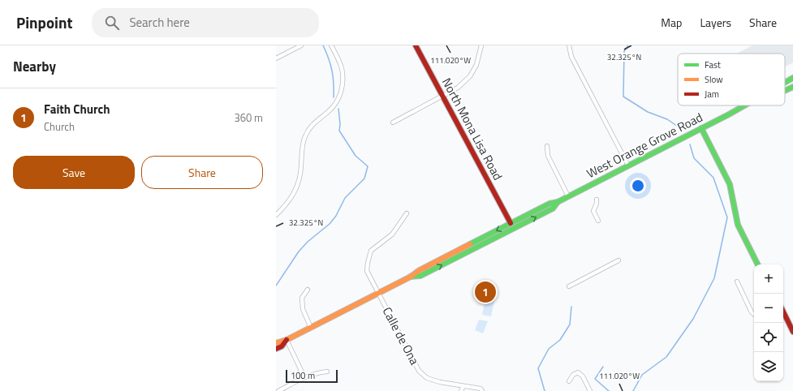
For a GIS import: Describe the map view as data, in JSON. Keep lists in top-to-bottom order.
{
  "streets": {
    "main road": ["North Mona Lisa Road", "West Orange Grove Road"],
    "street": ["Calle de Ona"]
  },
  "crossings": [
    ["North Mona Lisa Road", "West Orange Grove Road"],
    ["West Orange Grove Road", "Calle de Ona"]
  ],
  "legend": ["Fast", "Slow", "Jam"],
  "scale_bar": "100 m",
  "page": {
    "header": "Pinpoint",
    "search": "Search here",
    "nav": ["Map", "Layers", "Share"],
    "heading": "Nearby",
    "list": [
      {
        "mark": "1",
        "name": "Faith Church",
        "note": "Church",
        "value": "360 m"
      }
    ],
    "buttons": ["Save", "Share"],
    "map_buttons": ["+", "−"],
    "pins": "1",
    "scale": "100 m"
  },
  "coordinates": ["32.325°N", "111.020°W"]
}
